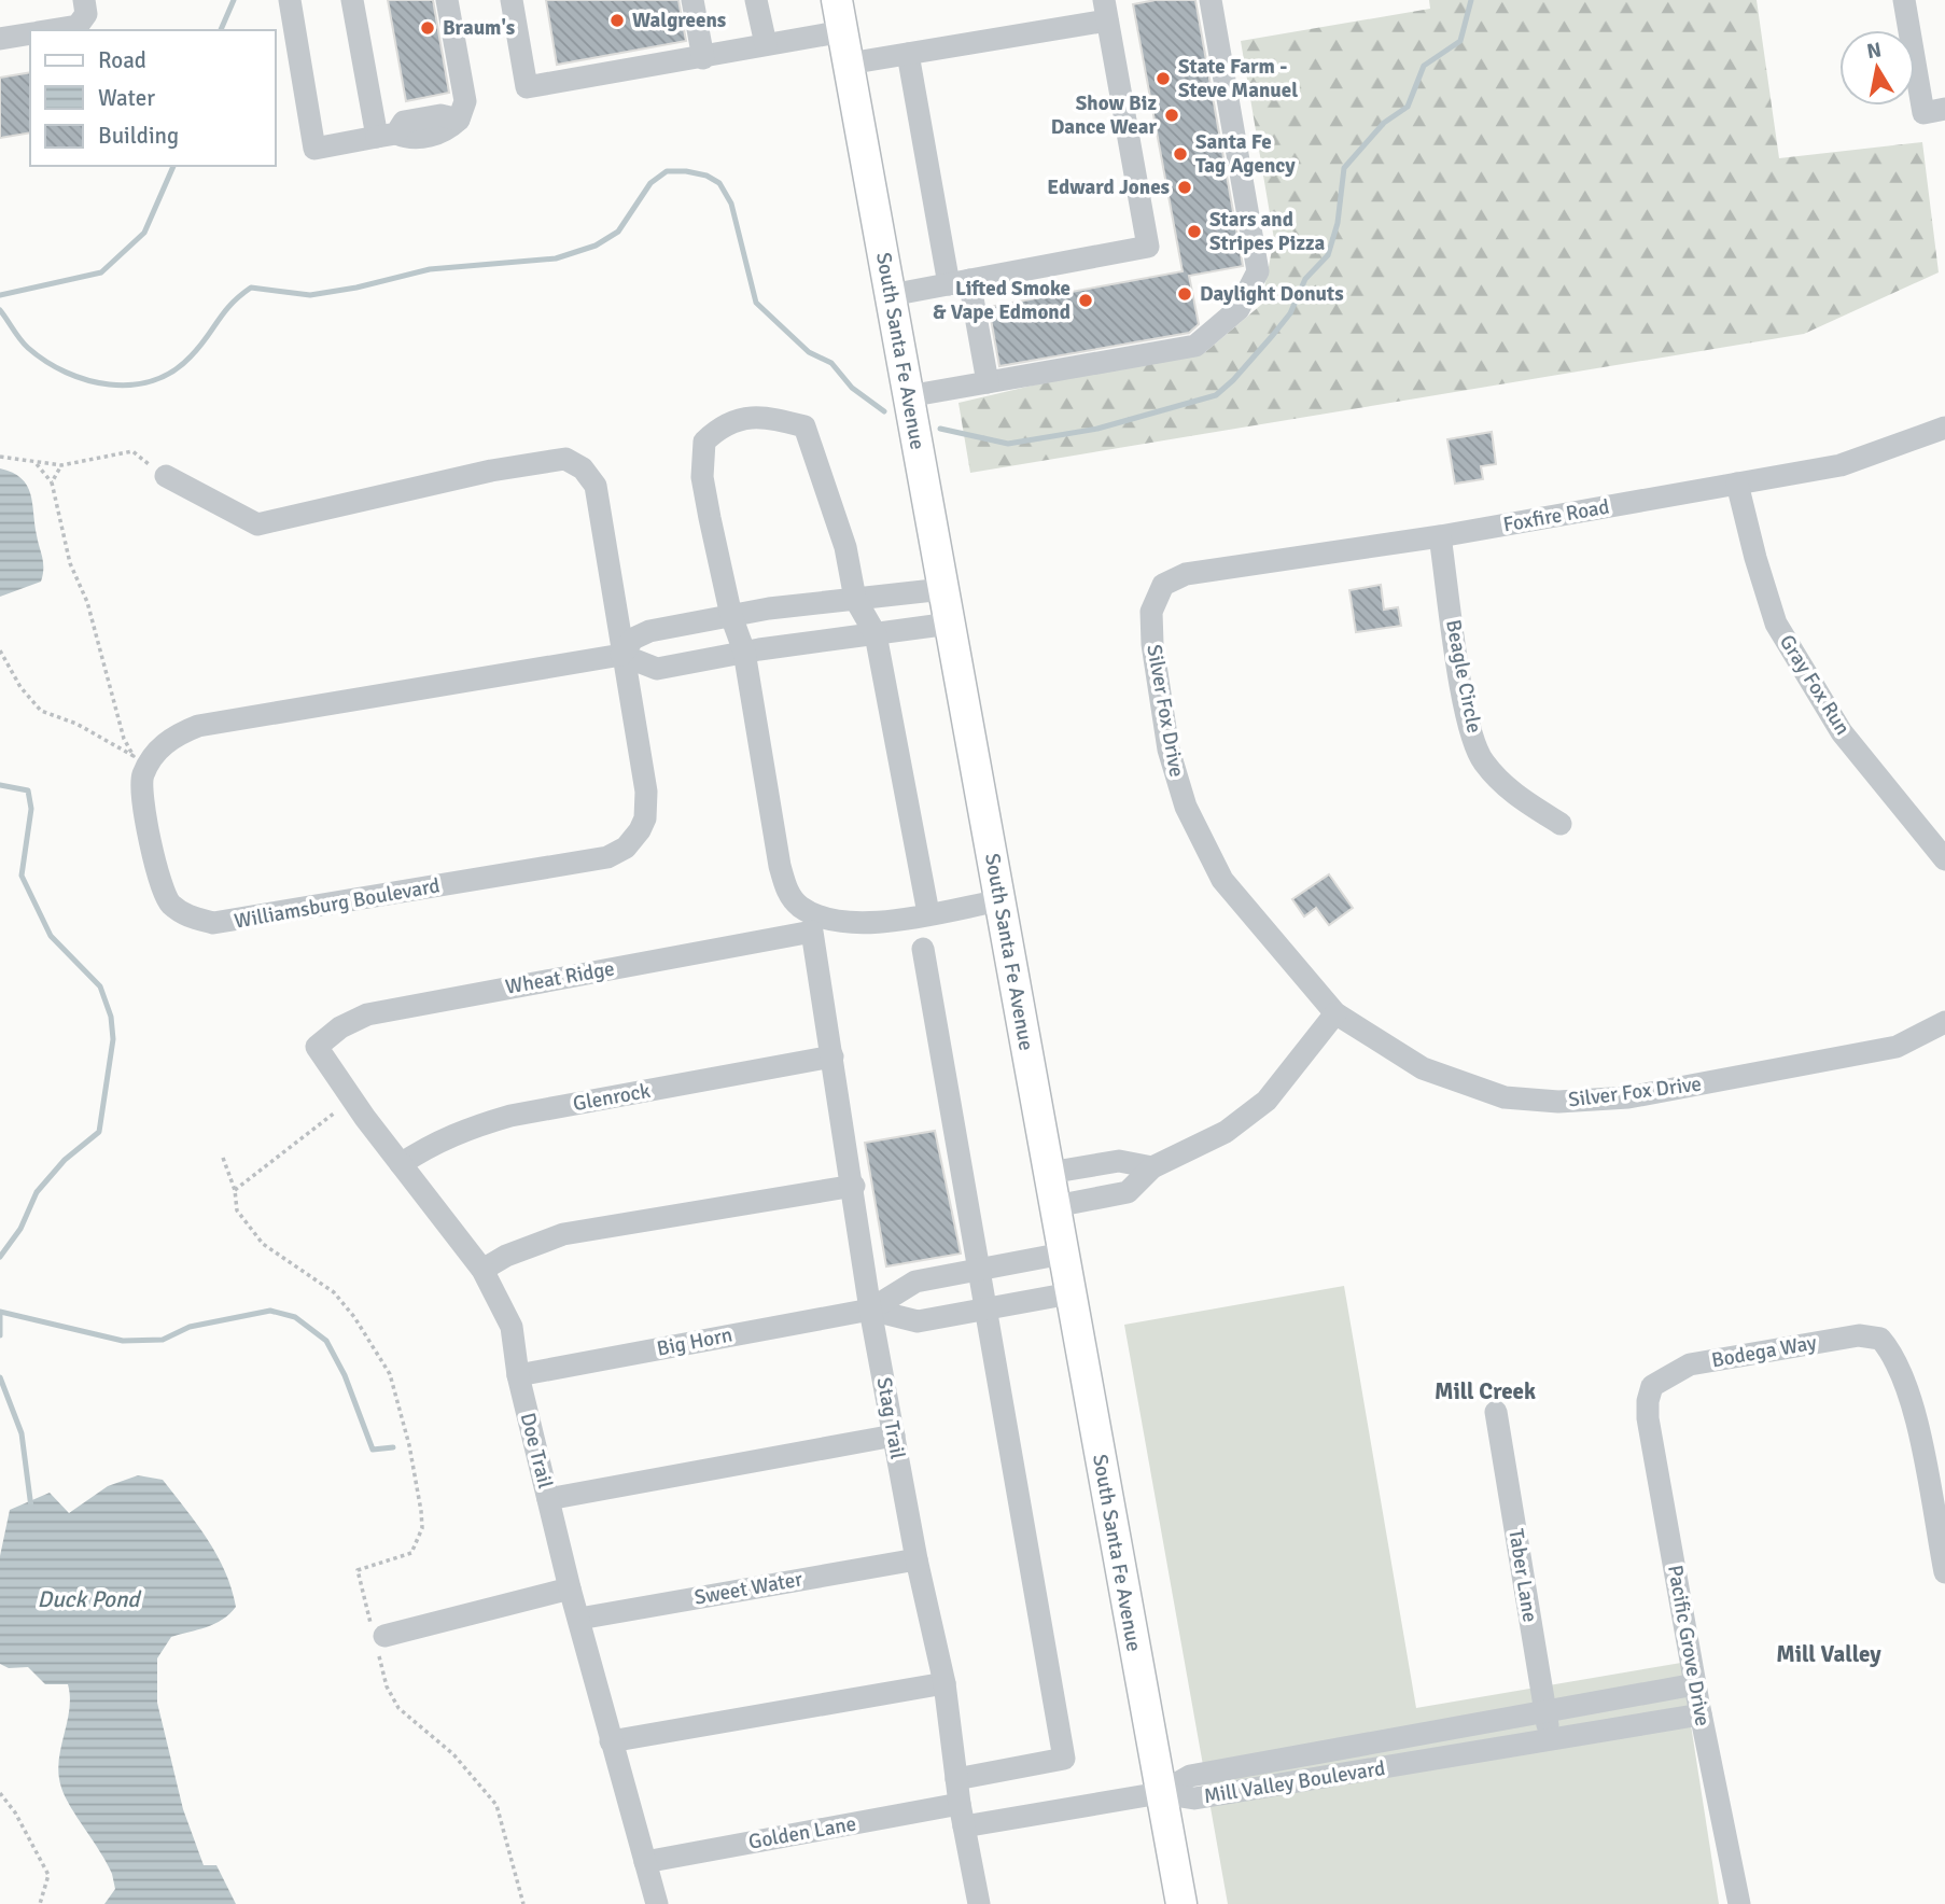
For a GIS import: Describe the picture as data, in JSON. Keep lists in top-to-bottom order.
{
  "streets": {
    "main road": ["South Santa Fe Avenue"],
    "street": [
      "Foxfire Road",
      "Beagle Circle",
      "Gray Fox Run",
      "Silver Fox Drive",
      "Williamsburg Boulevard",
      "Wheat Ridge",
      "Glenrock",
      "Big Horn",
      "Bodega Way",
      "Stag Trail",
      "Doe Trail",
      "Taber Lane",
      "Sweet Water",
      "Pacific Grove Drive",
      "Mill Valley Boulevard",
      "Golden Lane"
    ]
  },
  "crossings": [
    ["South Santa Fe Avenue", "Big Horn"],
    ["South Santa Fe Avenue", "Mill Valley Boulevard"],
    ["South Santa Fe Avenue", "Golden Lane"],
    ["Foxfire Road", "Beagle Circle"],
    ["Foxfire Road", "Gray Fox Run"],
    ["Foxfire Road", "Silver Fox Drive"],
    ["Wheat Ridge", "Stag Trail"],
    ["Wheat Ridge", "Doe Trail"],
    ["Glenrock", "Stag Trail"],
    ["Glenrock", "Doe Trail"],
    ["Big Horn", "Stag Trail"],
    ["Big Horn", "Doe Trail"],
    ["Bodega Way", "Pacific Grove Drive"],
    ["Stag Trail", "Sweet Water"],
    ["Stag Trail", "Golden Lane"],
    ["Doe Trail", "Sweet Water"],
    ["Doe Trail", "Golden Lane"],
    ["Taber Lane", "Mill Valley Boulevard"],
    ["Pacific Grove Drive", "Mill Valley Boulevard"],
    ["Mill Valley Boulevard", "Golden Lane"]
  ],
  "districts": ["Mill Creek", "Mill Valley"],
  "water": ["Duck Pond"],
  "places": [
    "Walgreens",
    "Braum's",
    "State Farm - Steve Manuel",
    "Show Biz Dance Wear",
    "Santa Fe Tag Agency",
    "Edward Jones",
    "Stars and Stripes Pizza",
    "Daylight Donuts",
    "Lifted Smoke & Vape Edmond"
  ],
  "legend": ["Road", "Water", "Building"],
  "north": "top"
}
